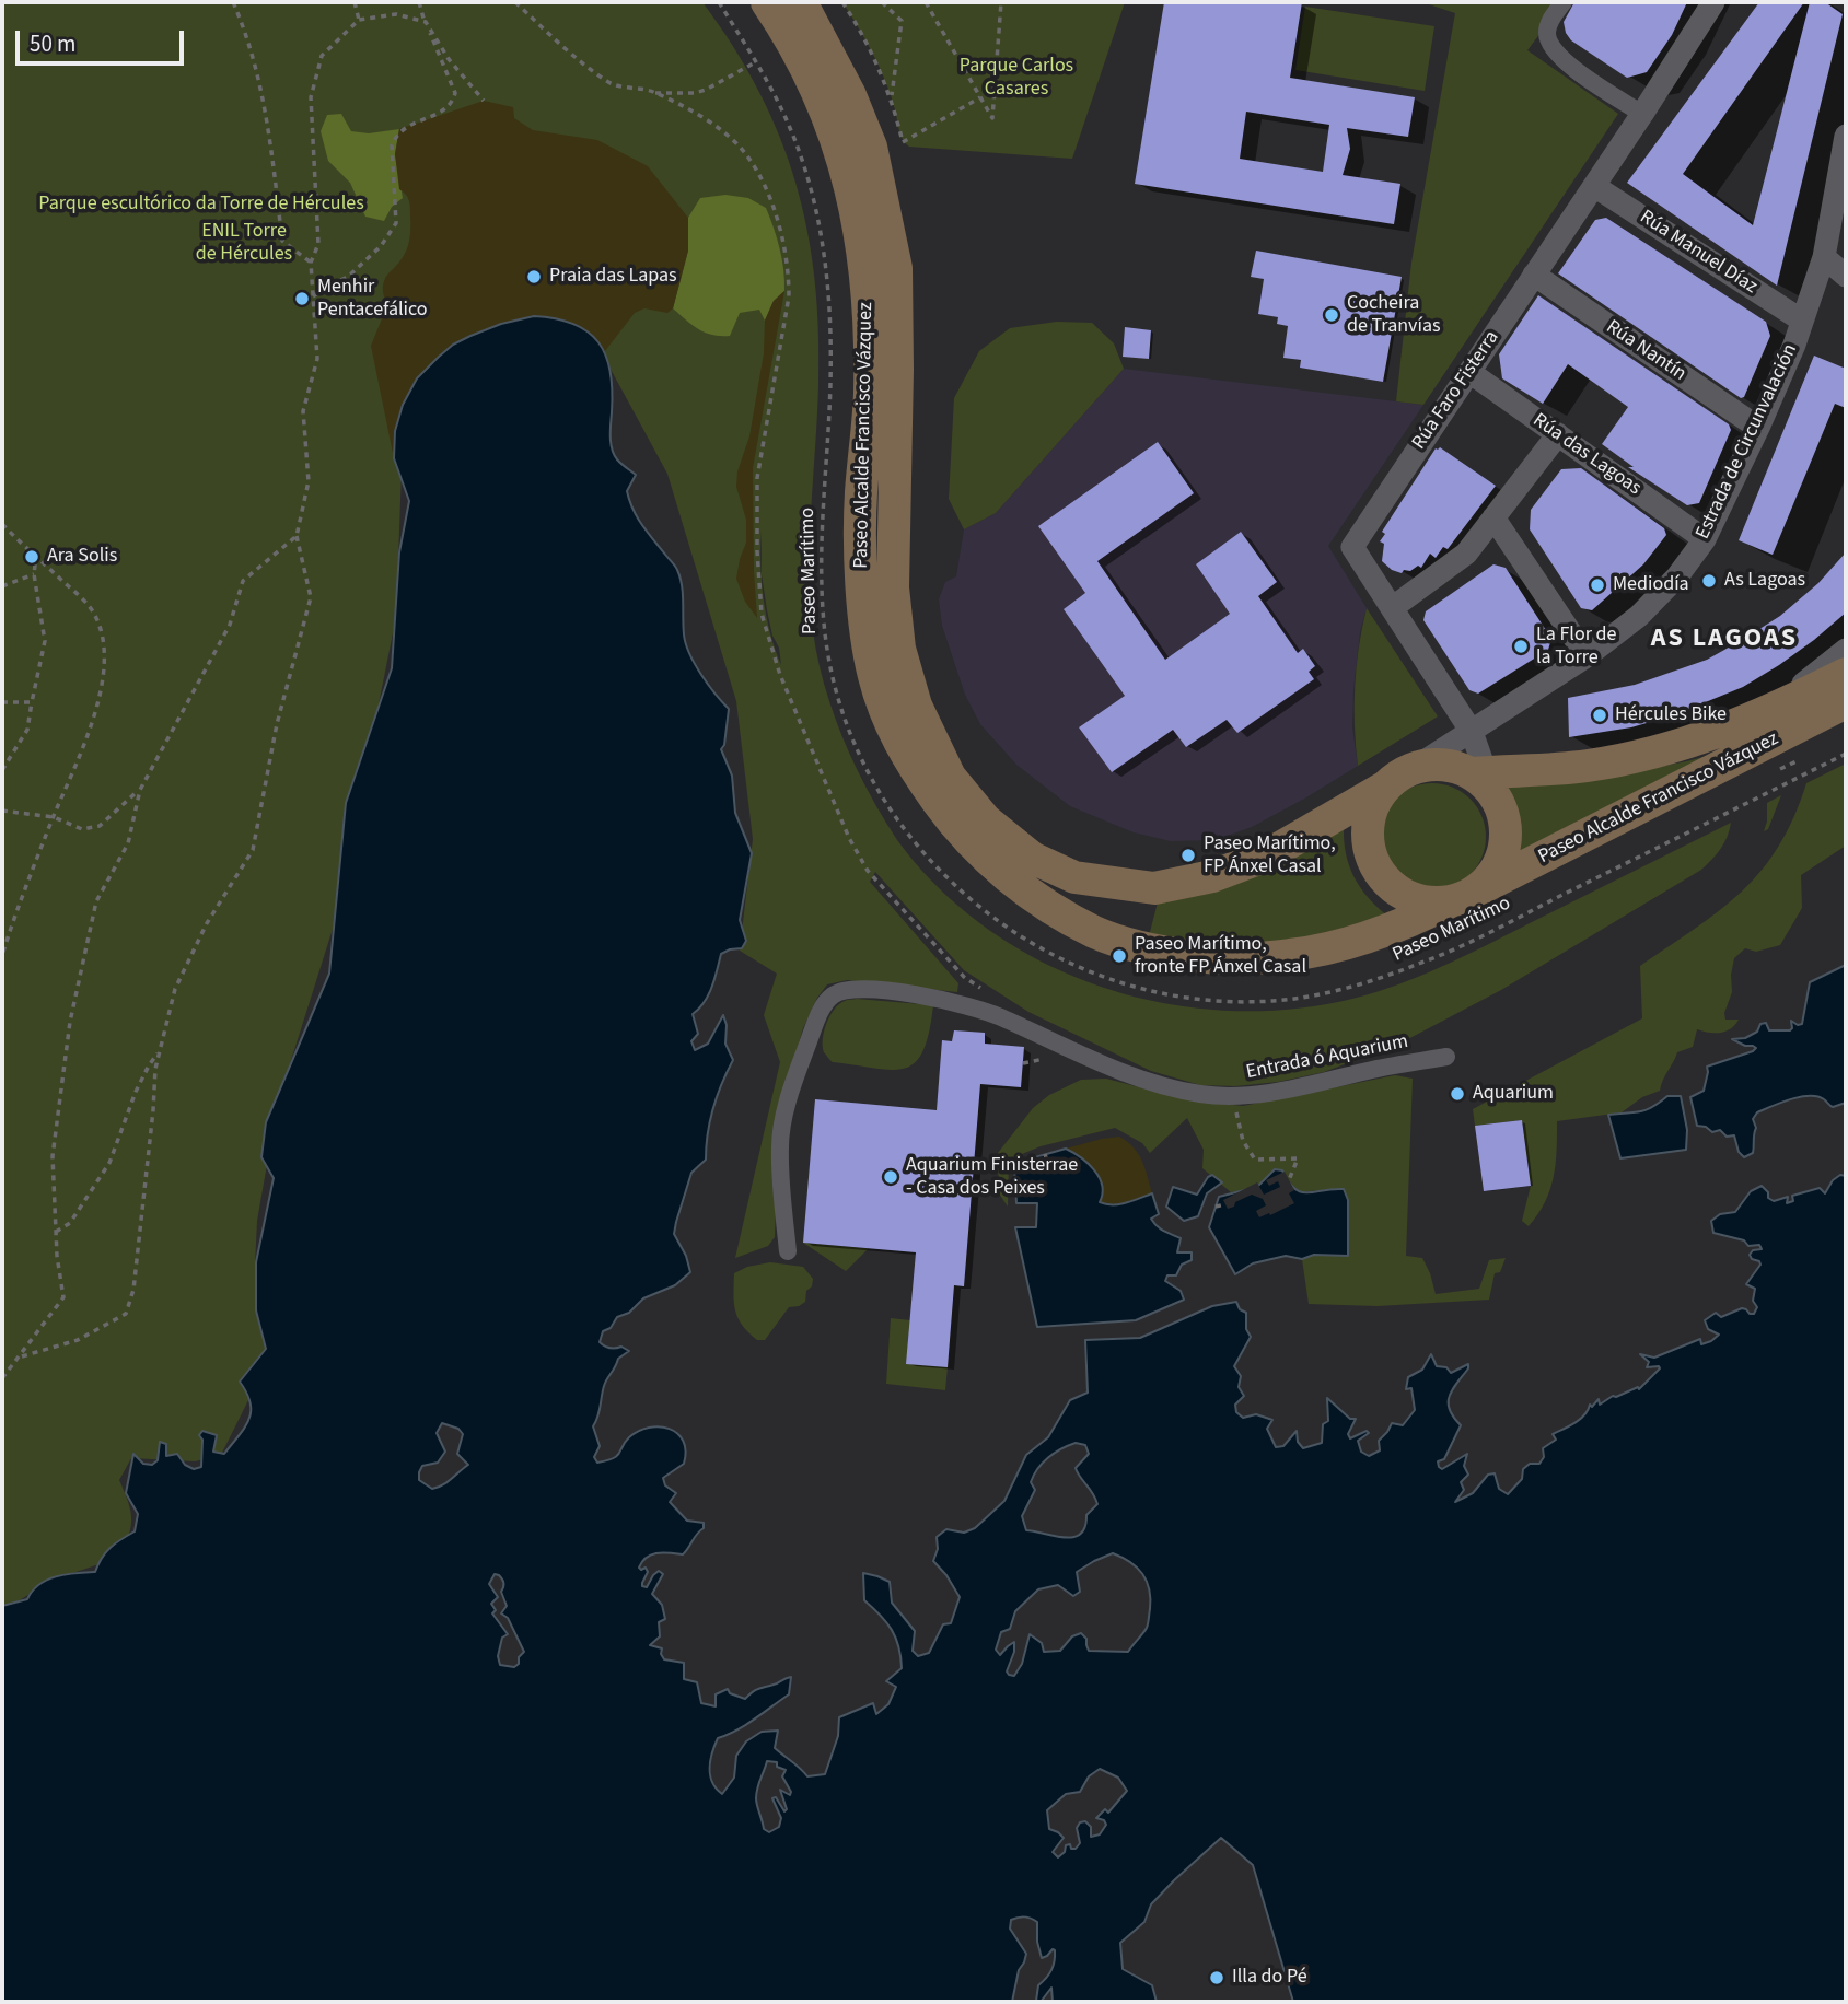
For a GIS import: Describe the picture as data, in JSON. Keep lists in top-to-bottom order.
{
  "streets": {
    "main road": ["Paseo Alcalde Francisco Vázquez"],
    "street": [
      "Rúa Manuel Díaz",
      "Rúa Nantín",
      "Rúa Faro Fisterra",
      "Estrada de Circunvalación",
      "Rúa das Lagoas",
      "Entrada ó Aquarium"
    ],
    "path": ["Paseo Marítimo"]
  },
  "crossings": [
    ["Rúa Manuel Díaz", "Rúa Faro Fisterra"],
    ["Rúa Manuel Díaz", "Estrada de Circunvalación"],
    ["Rúa Nantín", "Rúa Faro Fisterra"],
    ["Rúa Nantín", "Estrada de Circunvalación"],
    ["Rúa Faro Fisterra", "Paseo Alcalde Francisco Vázquez"],
    ["Rúa Faro Fisterra", "Estrada de Circunvalación"],
    ["Rúa Faro Fisterra", "Rúa das Lagoas"],
    ["Paseo Alcalde Francisco Vázquez", "Estrada de Circunvalación"],
    ["Estrada de Circunvalación", "Rúa das Lagoas"]
  ],
  "districts": ["AS LAGOAS"],
  "parks": ["Parque Carlos Casares", "Parque escultórico da Torre de Hércules", "ENIL Torre de Hércules"],
  "places": [
    "Praia das Lapas",
    "Menhir Pentacefálico",
    "Cocheira de Tranvías",
    "Ara Solis",
    "As Lagoas",
    "Mediodía",
    "La Flor de la Torre",
    "Hércules Bike",
    "Paseo Marítimo, FP Ánxel Casal",
    "Paseo Marítimo, fronte FP Ánxel Casal",
    "Aquarium",
    "Aquarium Finisterrae - Casa dos Peixes",
    "Illa do Pé"
  ],
  "scale_bar": "50 m"
}
